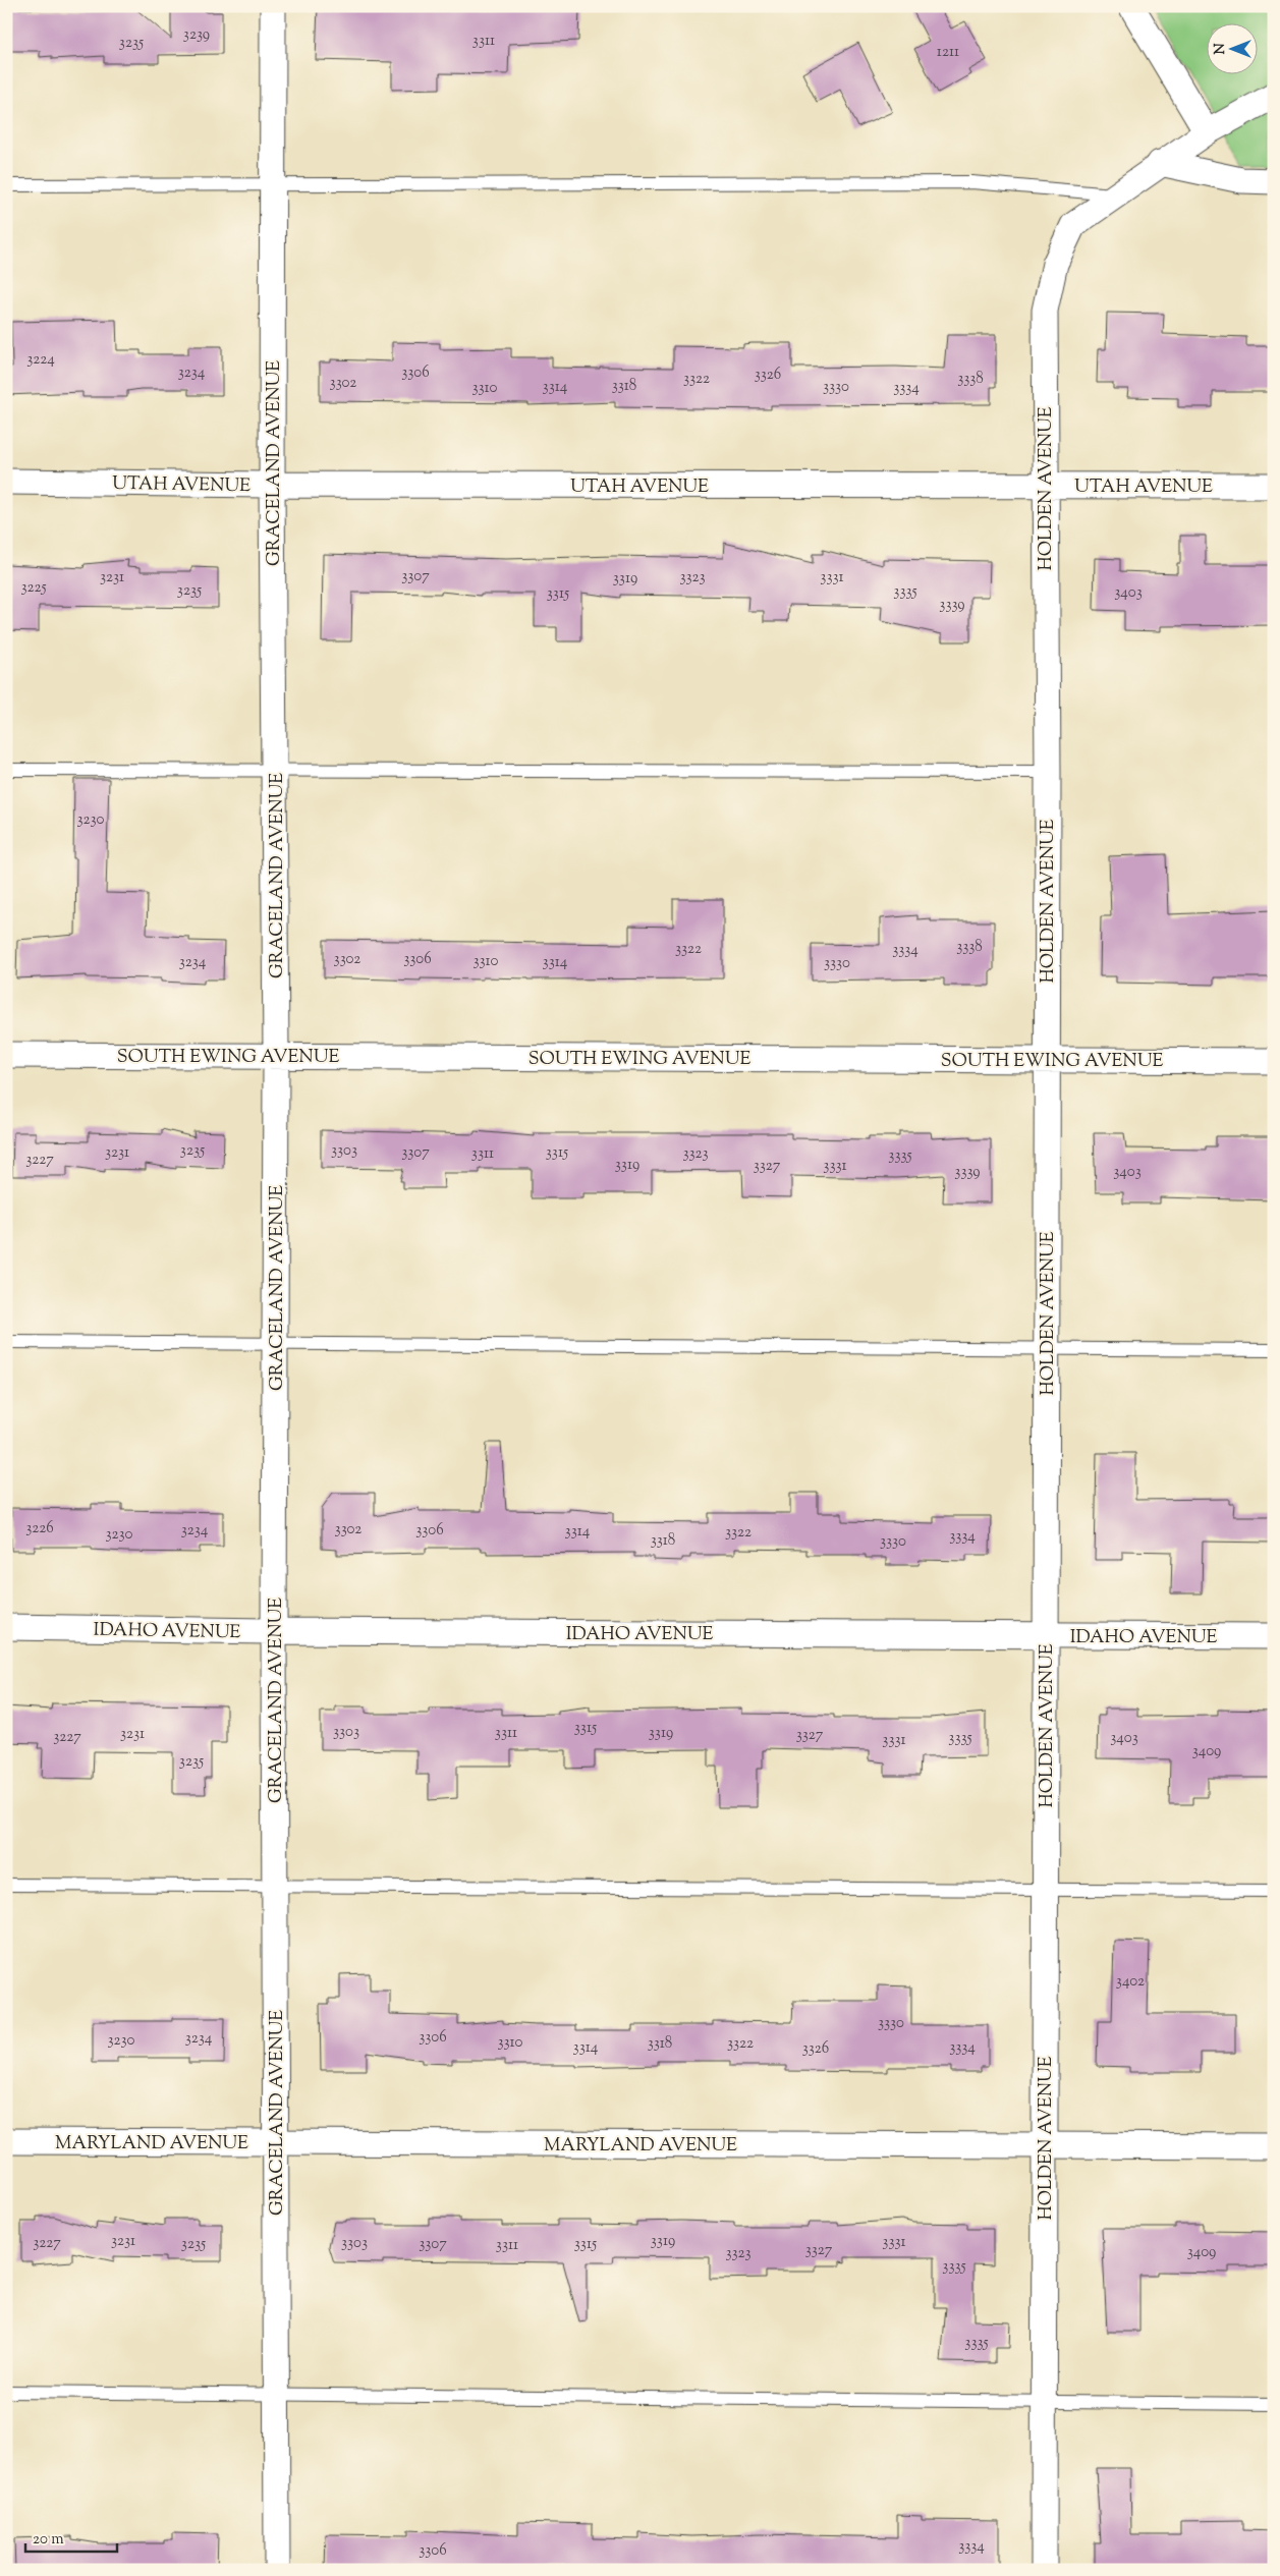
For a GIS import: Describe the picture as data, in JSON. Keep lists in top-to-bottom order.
{
  "streets": {
    "street": [
      "GRACELAND AVENUE",
      "UTAH AVENUE",
      "HOLDEN AVENUE",
      "SOUTH EWING AVENUE",
      "IDAHO AVENUE",
      "MARYLAND AVENUE"
    ]
  },
  "crossings": [
    ["GRACELAND AVENUE", "UTAH AVENUE"],
    ["GRACELAND AVENUE", "SOUTH EWING AVENUE"],
    ["GRACELAND AVENUE", "IDAHO AVENUE"],
    ["GRACELAND AVENUE", "MARYLAND AVENUE"],
    ["UTAH AVENUE", "HOLDEN AVENUE"],
    ["HOLDEN AVENUE", "SOUTH EWING AVENUE"],
    ["HOLDEN AVENUE", "IDAHO AVENUE"],
    ["HOLDEN AVENUE", "MARYLAND AVENUE"]
  ],
  "house_numbers": [
    "3239",
    "3311",
    "3235",
    "1211",
    "3224",
    "3234",
    "3306",
    "3326",
    "3322",
    "3338",
    "3302",
    "3318",
    "3314",
    "3330",
    "3310",
    "3334",
    "3307",
    "3231",
    "3323",
    "3331",
    "3319",
    "3225",
    "3235",
    "3335",
    "3403",
    "3315",
    "3339",
    "3230",
    "3338",
    "3322",
    "3334",
    "3302",
    "3306",
    "3310",
    "3234",
    "3314",
    "3330",
    "3235",
    "3303",
    "3231",
    "3307",
    "3315",
    "3311",
    "3323",
    "3335",
    "3227",
    "3319",
    "3327",
    "3331",
    "3339",
    "3403",
    "3226",
    "3302",
    "3234",
    "3306",
    "3314",
    "3322",
    "3230",
    "3334",
    "3318",
    "3330",
    "3315",
    "3303",
    "3311",
    "3319",
    "3231",
    "3327",
    "3227",
    "3335",
    "3403",
    "3331",
    "3409",
    "3235",
    "3402",
    "3330",
    "3306",
    "3234",
    "3230",
    "3310",
    "3318",
    "3322",
    "3314",
    "3334",
    "3326",
    "3231",
    "3319",
    "3331",
    "3227",
    "3303",
    "3235",
    "3307",
    "3315",
    "3311",
    "3327",
    "3409",
    "3323",
    "3335",
    "3335",
    "3334",
    "3306"
  ],
  "scale_bar": "20 m",
  "north": "left"
}
